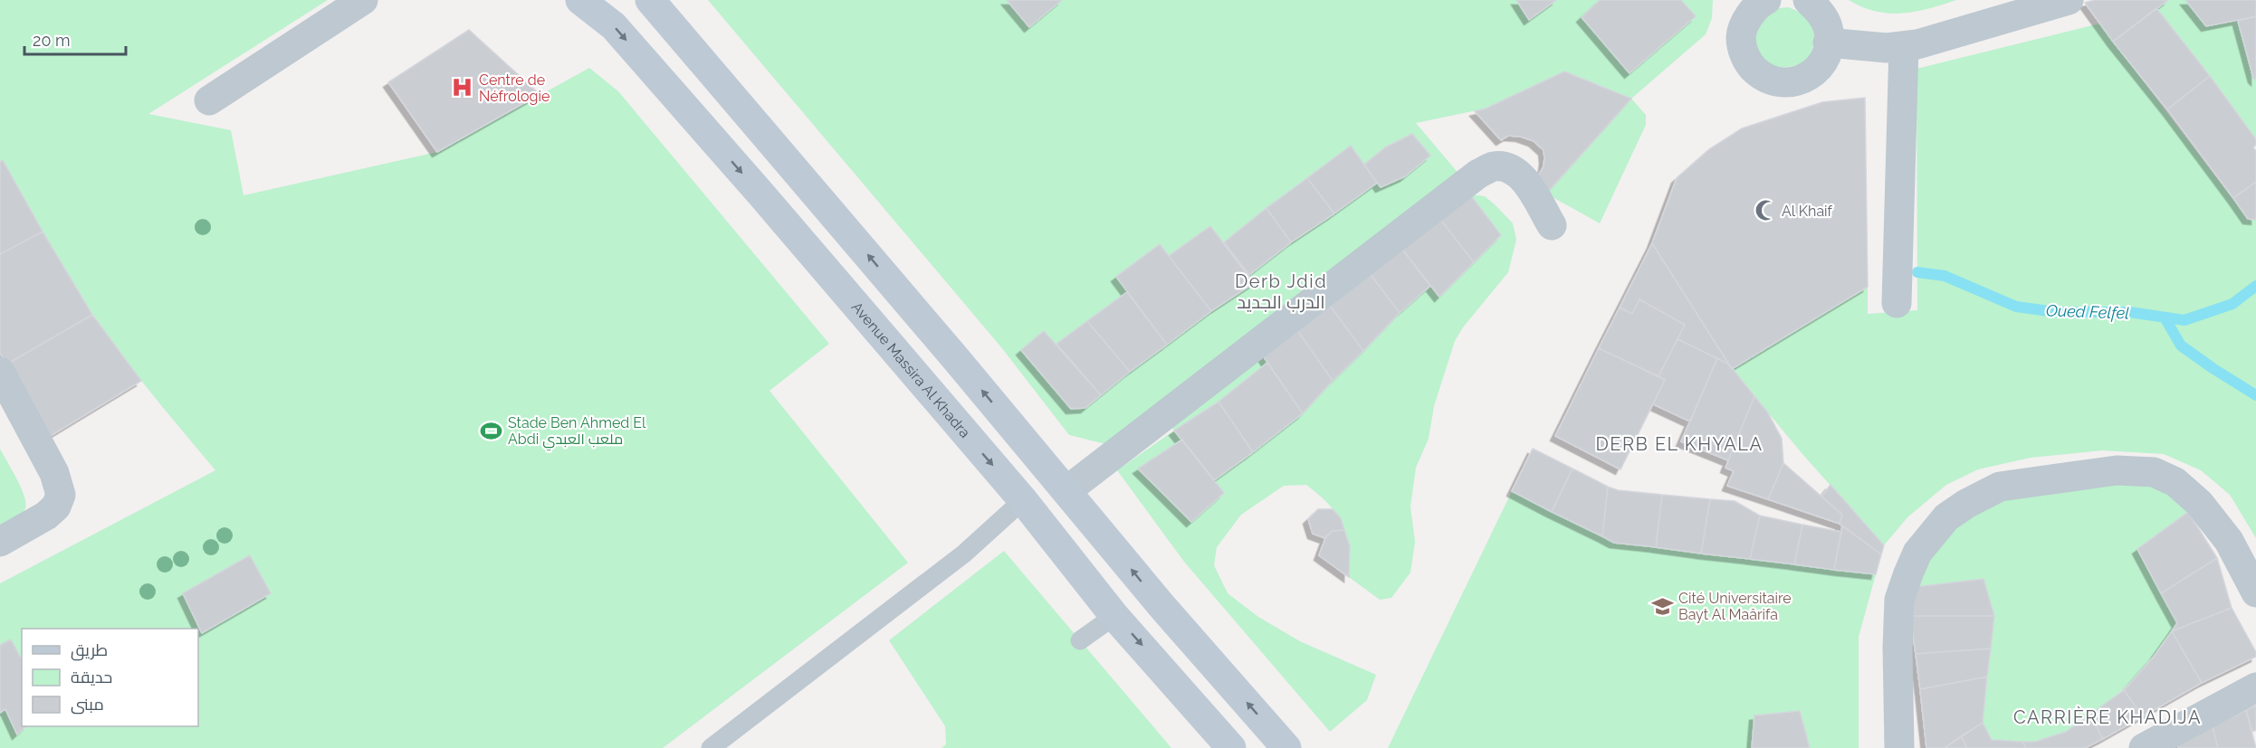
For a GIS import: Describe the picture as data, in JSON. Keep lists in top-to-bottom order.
{
  "streets": {
    "street": ["Avenue Massira Al Khadra"]
  },
  "districts": ["Derb Jdid الدرب الجديد", "DERB EL KHYALA", "CARRIÈRE KHADIJA"],
  "water": ["Oued Felfel"],
  "places": {
    "hospital": ["Centre de Néfrologie"],
    "mosque": ["Al Khaif"],
    "sports": ["Stade Ben Ahmed El Abdi ملعب العبدي"],
    "school or university": ["Cité Universitaire Bayt Al Maârifa"]
  },
  "legend": ["طريق", "حديقة", "مبنى"],
  "scale_bar": "20 m"
}
